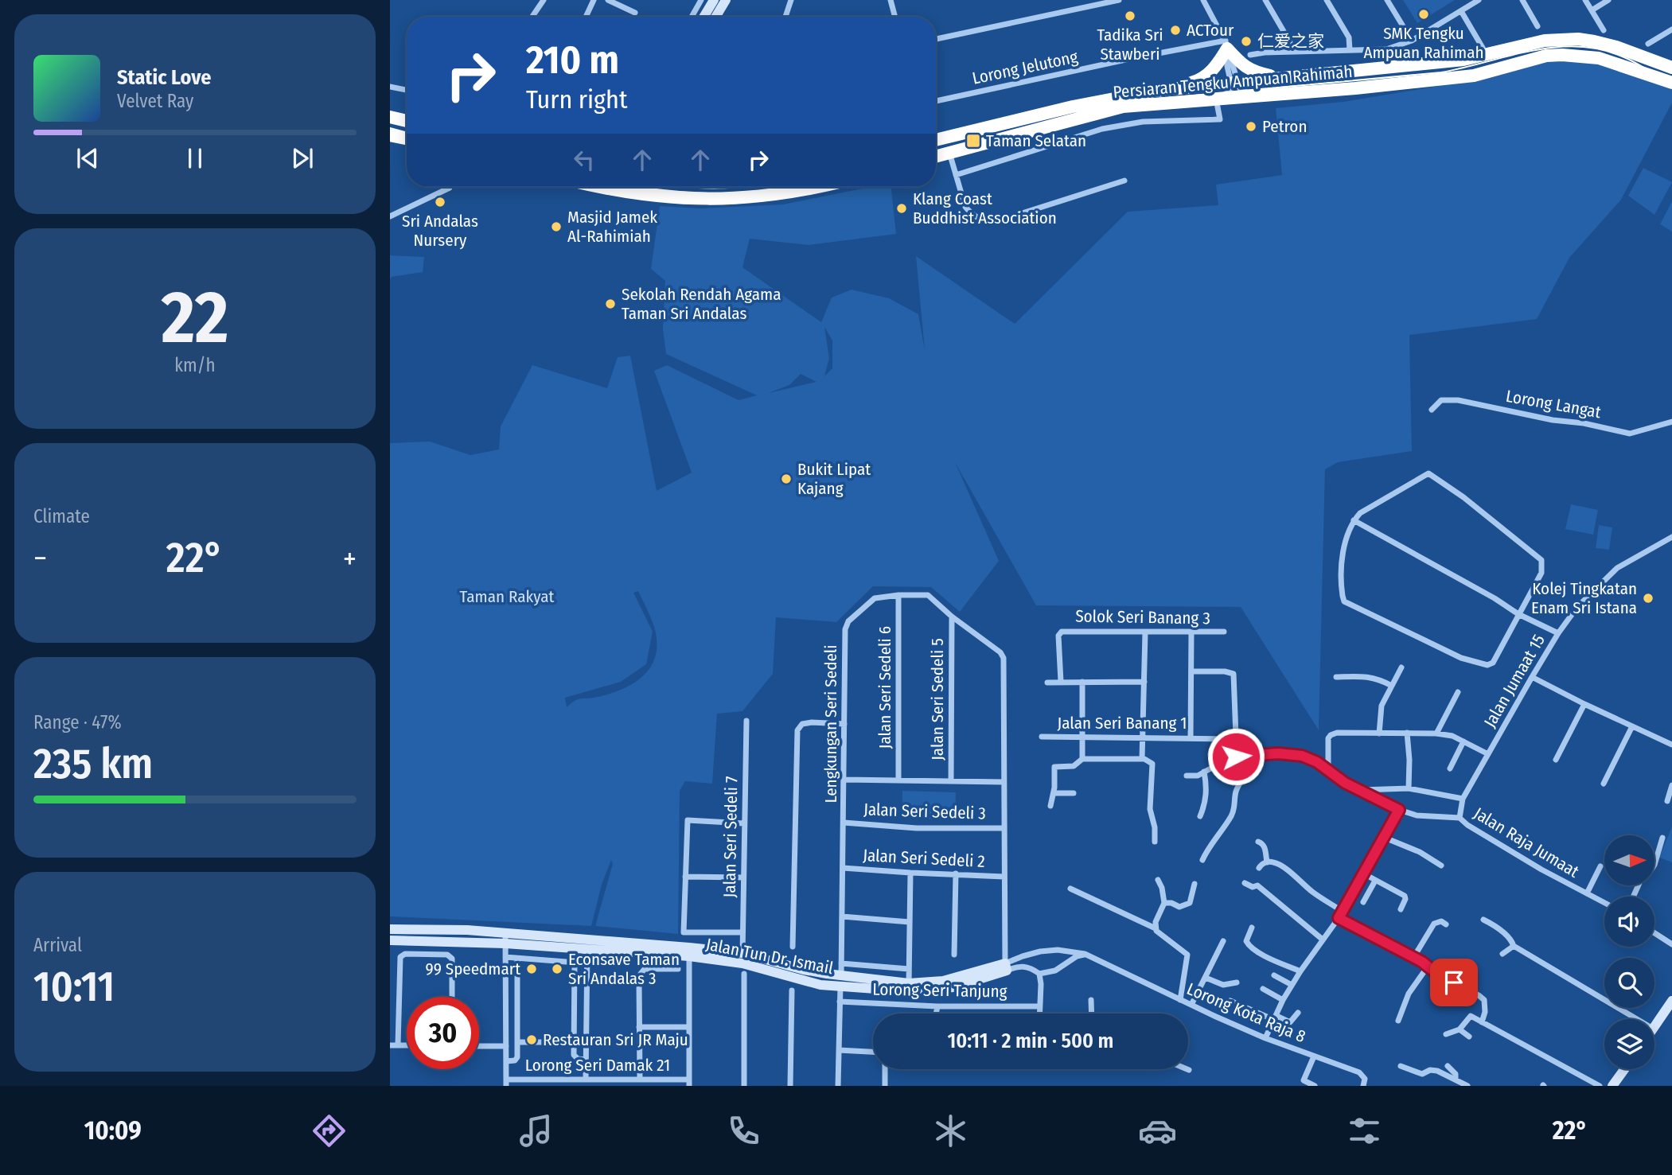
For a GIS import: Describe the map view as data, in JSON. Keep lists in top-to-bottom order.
{
  "streets": {
    "highway": ["Persiaran Tengku Ampuan Rahimah"],
    "street": [
      "Lorong Jelutong",
      "Lorong Langat",
      "Solok Seri Banang 3",
      "Jalan Jumaat 15",
      "Jalan Seri Sedeli 6",
      "Jalan Seri Sedeli 5",
      "Jalan Seri Banang 1",
      "Lengkungan Seri Sedeli",
      "Jalan Seri Sedeli 3",
      "Jalan Seri Sedeli 7",
      "Jalan Raja Jumaat",
      "Jalan Seri Sedeli 2",
      "Jalan Tun Dr. Ismail",
      "Lorong Seri Tanjung",
      "Lorong Kota Raja 8",
      "Lorong Seri Damak 21"
    ]
  },
  "crossings": [
    ["Jalan Jumaat 15", "Jalan Raja Jumaat"],
    ["Jalan Seri Sedeli 6", "Lengkungan Seri Sedeli"],
    ["Jalan Seri Sedeli 5", "Lengkungan Seri Sedeli"],
    ["Lengkungan Seri Sedeli", "Jalan Seri Sedeli 3"],
    ["Lengkungan Seri Sedeli", "Jalan Seri Sedeli 2"],
    ["Lengkungan Seri Sedeli", "Jalan Tun Dr. Ismail"],
    ["Lengkungan Seri Sedeli", "Lorong Seri Tanjung"],
    ["Jalan Seri Sedeli 7", "Jalan Tun Dr. Ismail"]
  ],
  "parks": ["Taman Rakyat"],
  "places": {
    "other": [
      "SMK Tengku Ampuan Rahimah",
      "Tadika Sri Stawberi",
      "ACTour",
      "仁爱之家",
      "Petron",
      "Sri Andalas Nursery",
      "Klang Coast Buddhist Association",
      "Masjid Jamek Al-Rahimiah",
      "Sekolah Rendah Agama Taman Sri Andalas",
      "Bukit Lipat Kajang",
      "Kolej Tingkatan Enam Sri Istana",
      "99 Speedmart",
      "Econsave Taman Sri Andalas 3",
      "Restauran Sri JR Maju"
    ],
    "transit": ["Taman Selatan"]
  },
  "north": "right",
  "page": {
    "turn": ["210 m", "Turn right"],
    "song": ["Static Love", "Velvet Ray"],
    "tile": [
      ["22", "km/h"],
      "Climate",
      ["Range · 47%", "235 km"],
      ["Arrival", "10:11"]
    ],
    "heat": ["−", "22°", "+"],
    "limit": "30",
    "trip": "10:11 · 2 min · 500 m",
    "tabs": ["10:09", "22°"]
  }
}
